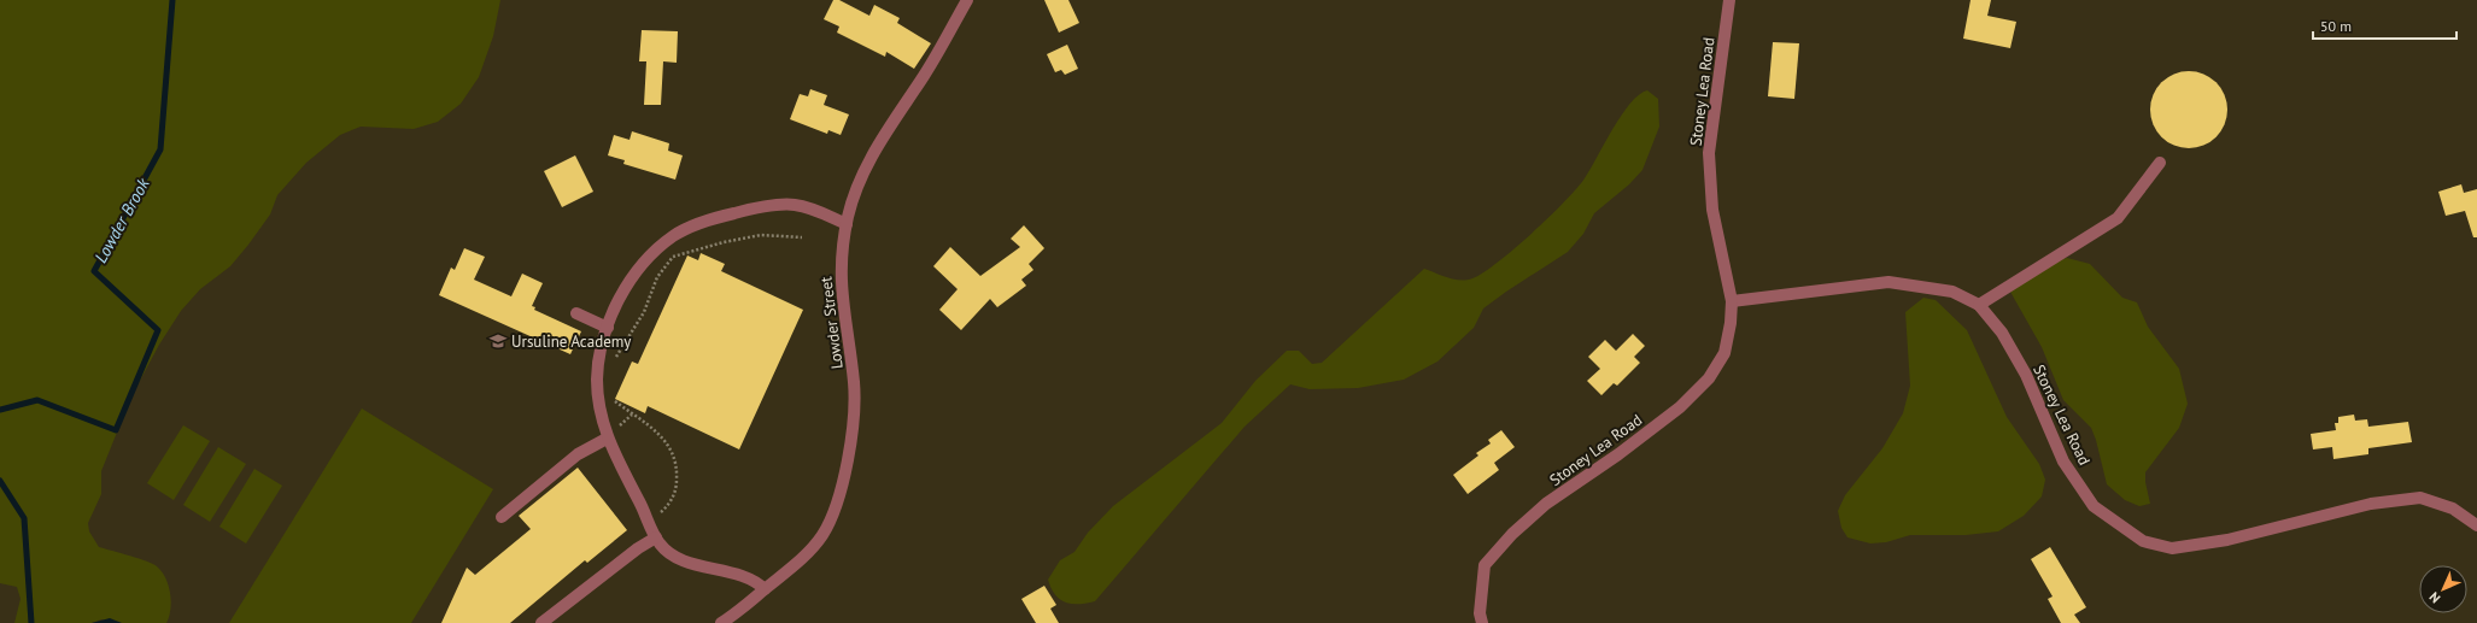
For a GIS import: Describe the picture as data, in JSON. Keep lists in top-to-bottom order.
{
  "streets": {
    "street": ["Stoney Lea Road", "Lowder Street"]
  },
  "water": ["Lowder Brook"],
  "places": {
    "school or university": ["Ursuline Academy"]
  },
  "scale_bar": "50 m",
  "north": "bottom left"
}
